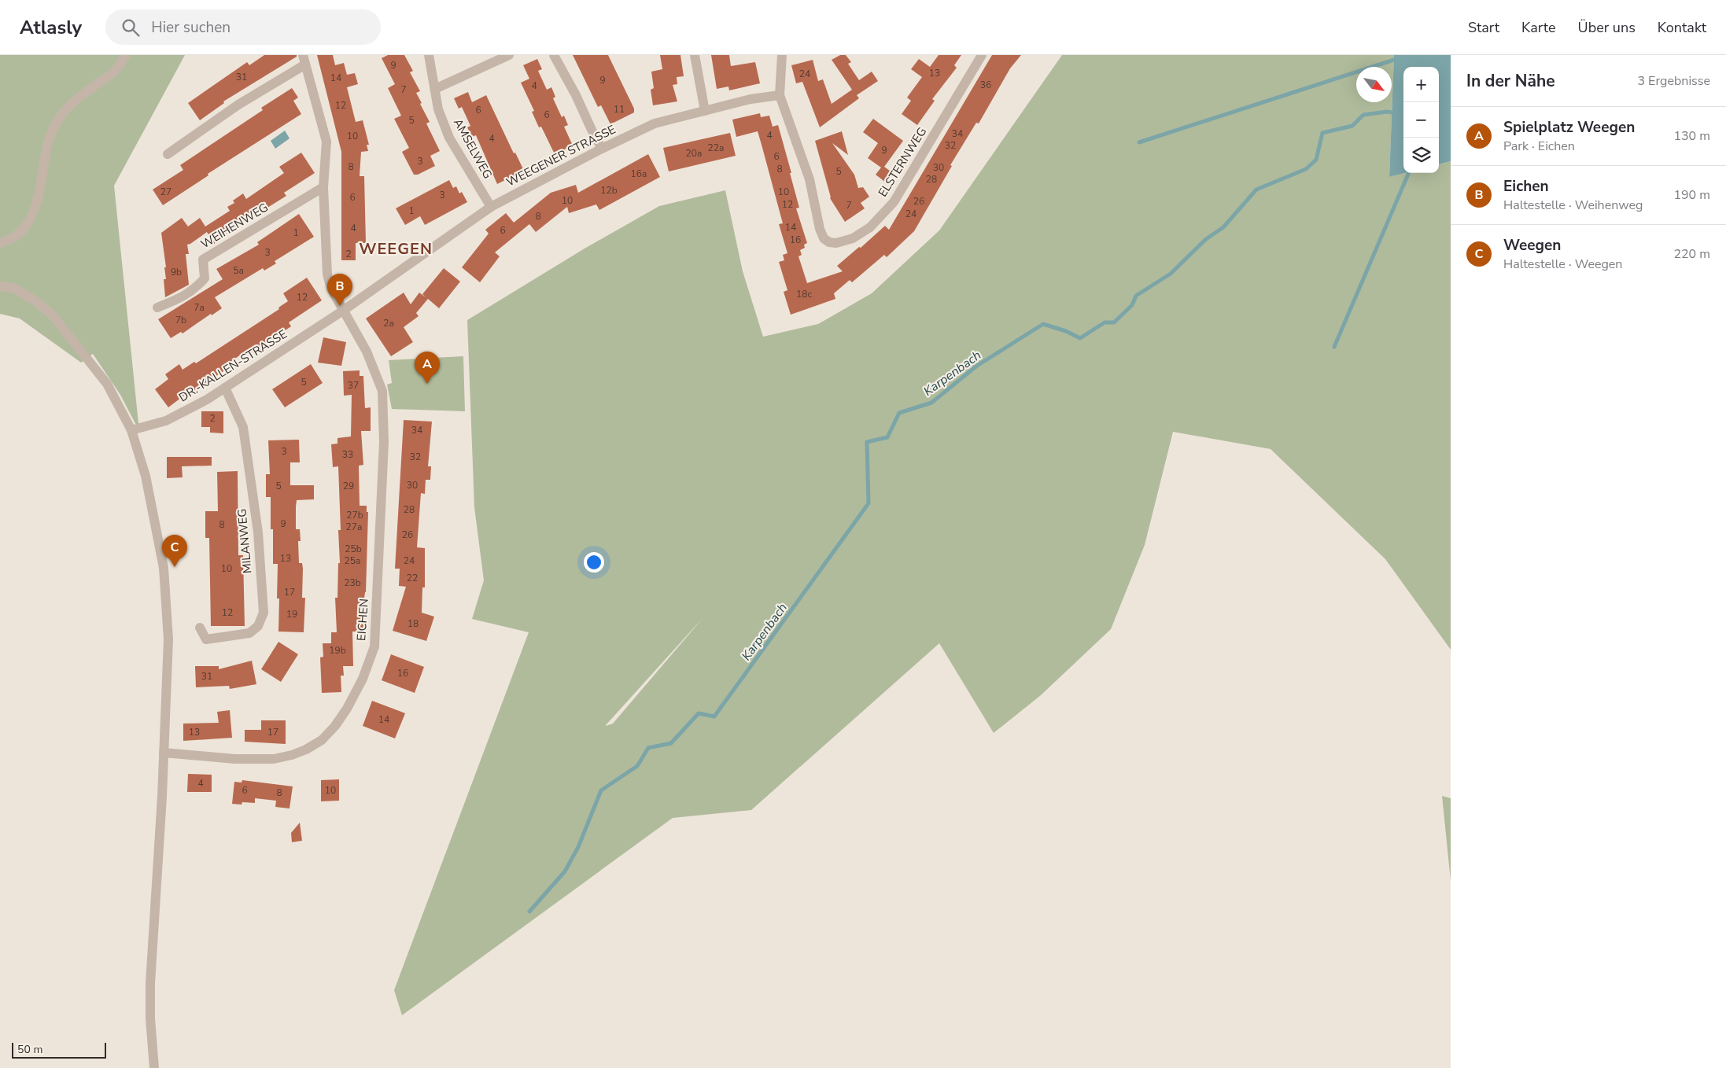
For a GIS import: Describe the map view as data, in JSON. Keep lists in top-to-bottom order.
{
  "streets": {
    "street": [
      "AMSELWEG",
      "WEEGENER STRASSE",
      "ELSTERNWEG",
      "WEIHENWEG",
      "DR.-KALLEN-STRASSE",
      "MILANWEG",
      "EICHEN"
    ]
  },
  "crossings": [
    ["AMSELWEG", "WEEGENER STRASSE"],
    ["WEEGENER STRASSE", "ELSTERNWEG"],
    ["WEEGENER STRASSE", "DR.-KALLEN-STRASSE"],
    ["WEEGENER STRASSE", "EICHEN"],
    ["DR.-KALLEN-STRASSE", "MILANWEG"],
    ["DR.-KALLEN-STRASSE", "EICHEN"]
  ],
  "districts": ["WEEGEN"],
  "water": ["Karpenbach"],
  "house_numbers": [
    "9",
    "13",
    "24",
    "31",
    "14",
    "9",
    "36",
    "4",
    "7",
    "12",
    "11",
    "6",
    "6",
    "5",
    "34",
    "4",
    "10",
    "4",
    "32",
    "22a",
    "9",
    "20a",
    "6",
    "3",
    "8",
    "30",
    "8",
    "5",
    "16a",
    "28",
    "12b",
    "27",
    "10",
    "3",
    "6",
    "10",
    "26",
    "12",
    "7",
    "1",
    "24",
    "8",
    "14",
    "4",
    "6",
    "1",
    "16",
    "3",
    "2",
    "5a",
    "9b",
    "18c",
    "12",
    "7a",
    "7b",
    "2a",
    "5",
    "37",
    "2",
    "34",
    "3",
    "33",
    "32",
    "30",
    "5",
    "29",
    "28",
    "27b",
    "9",
    "8",
    "27a",
    "26",
    "25b",
    "13",
    "25a",
    "24",
    "10",
    "22",
    "23b",
    "17",
    "12",
    "19",
    "18",
    "19b",
    "16",
    "31",
    "14",
    "13",
    "17",
    "4",
    "6",
    "10",
    "8"
  ],
  "scale_bar": "50 m",
  "north": "bottom right",
  "page": {
    "header": "Atlasly",
    "search": "Hier suchen",
    "nav": [
      "Start",
      "Karte",
      "Über uns",
      "Kontakt"
    ],
    "heading": ["In der Nähe", "3 Ergebnisse"],
    "map_buttons": ["+", "−"],
    "list": [
      {
        "mark": "A",
        "name": "Spielplatz Weegen",
        "note": "Park · Eichen",
        "value": "130 m"
      },
      {
        "mark": "B",
        "name": "Eichen",
        "note": "Haltestelle · Weihenweg",
        "value": "190 m"
      },
      {
        "mark": "C",
        "name": "Weegen",
        "note": "Haltestelle · Weegen",
        "value": "220 m"
      }
    ],
    "pins": ["B", "A", "C"],
    "scale": "50 m"
  }
}
